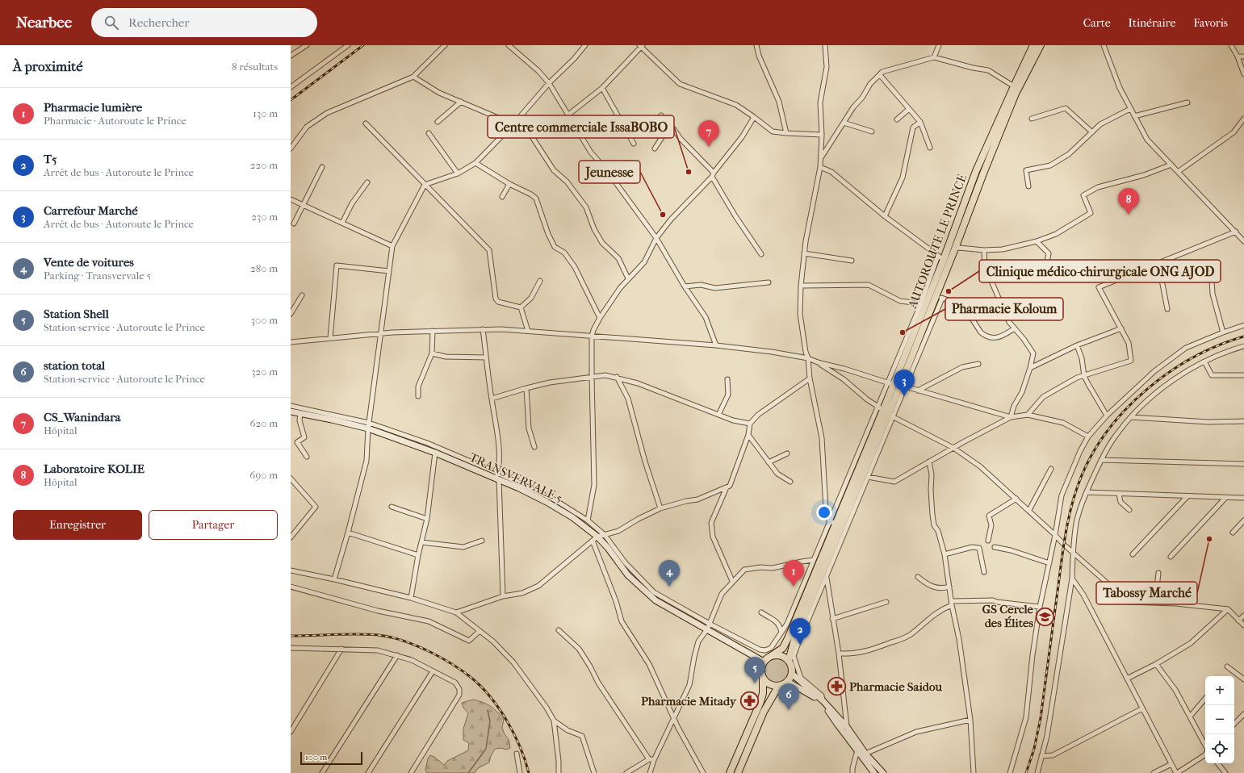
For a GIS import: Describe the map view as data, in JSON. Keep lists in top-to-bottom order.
{
  "streets": {
    "main road": ["AUTOROUTE LE PRINCE", "TRANSVERVALE 5"]
  },
  "crossings": [
    ["AUTOROUTE LE PRINCE", "TRANSVERVALE 5"]
  ],
  "places": {
    "other": [
      "Centre commerciale IssaBOBO",
      "Jeunesse",
      "Clinique médico-chirurgicale ONG AJOD",
      "Pharmacie Koloum",
      "Tabossy Marché"
    ],
    "school or university": ["GS Cercle des Élites"],
    "pharmacy": ["Pharmacie Saidou", "Pharmacie Mitady"]
  },
  "scale_bar": "100 m",
  "page": {
    "header": "Nearbee",
    "search": "Rechercher",
    "nav": ["Carte", "Itinéraire", "Favoris"],
    "heading": ["À proximité", "8 résultats"],
    "list": [
      {
        "mark": "1",
        "name": "Pharmacie lumière",
        "note": "Pharmacie · Autoroute le Prince",
        "value": "130 m"
      },
      {
        "mark": "2",
        "name": "T5",
        "note": "Arrêt de bus · Autoroute le Prince",
        "value": "220 m"
      },
      {
        "mark": "3",
        "name": "Carrefour Marché",
        "note": "Arrêt de bus · Autoroute le Prince",
        "value": "230 m"
      },
      {
        "mark": "4",
        "name": "Vente de voitures",
        "note": "Parking · Transvervale 5",
        "value": "280 m"
      },
      {
        "mark": "5",
        "name": "Station Shell",
        "note": "Station-service · Autoroute le Prince",
        "value": "300 m"
      },
      {
        "mark": "6",
        "name": "station total",
        "note": "Station-service · Autoroute le Prince",
        "value": "320 m"
      },
      {
        "mark": "7",
        "name": "CS_Wanindara",
        "note": "Hôpital",
        "value": "620 m"
      },
      {
        "mark": "8",
        "name": "Laboratoire KOLIE",
        "note": "Hôpital",
        "value": "690 m"
      }
    ],
    "pins": [
      "7",
      "8",
      "3",
      "1",
      "4",
      "2",
      "5",
      "6"
    ],
    "buttons": ["Enregistrer", "Partager"],
    "map_buttons": ["+", "−"],
    "scale": "100 m"
  }
}
